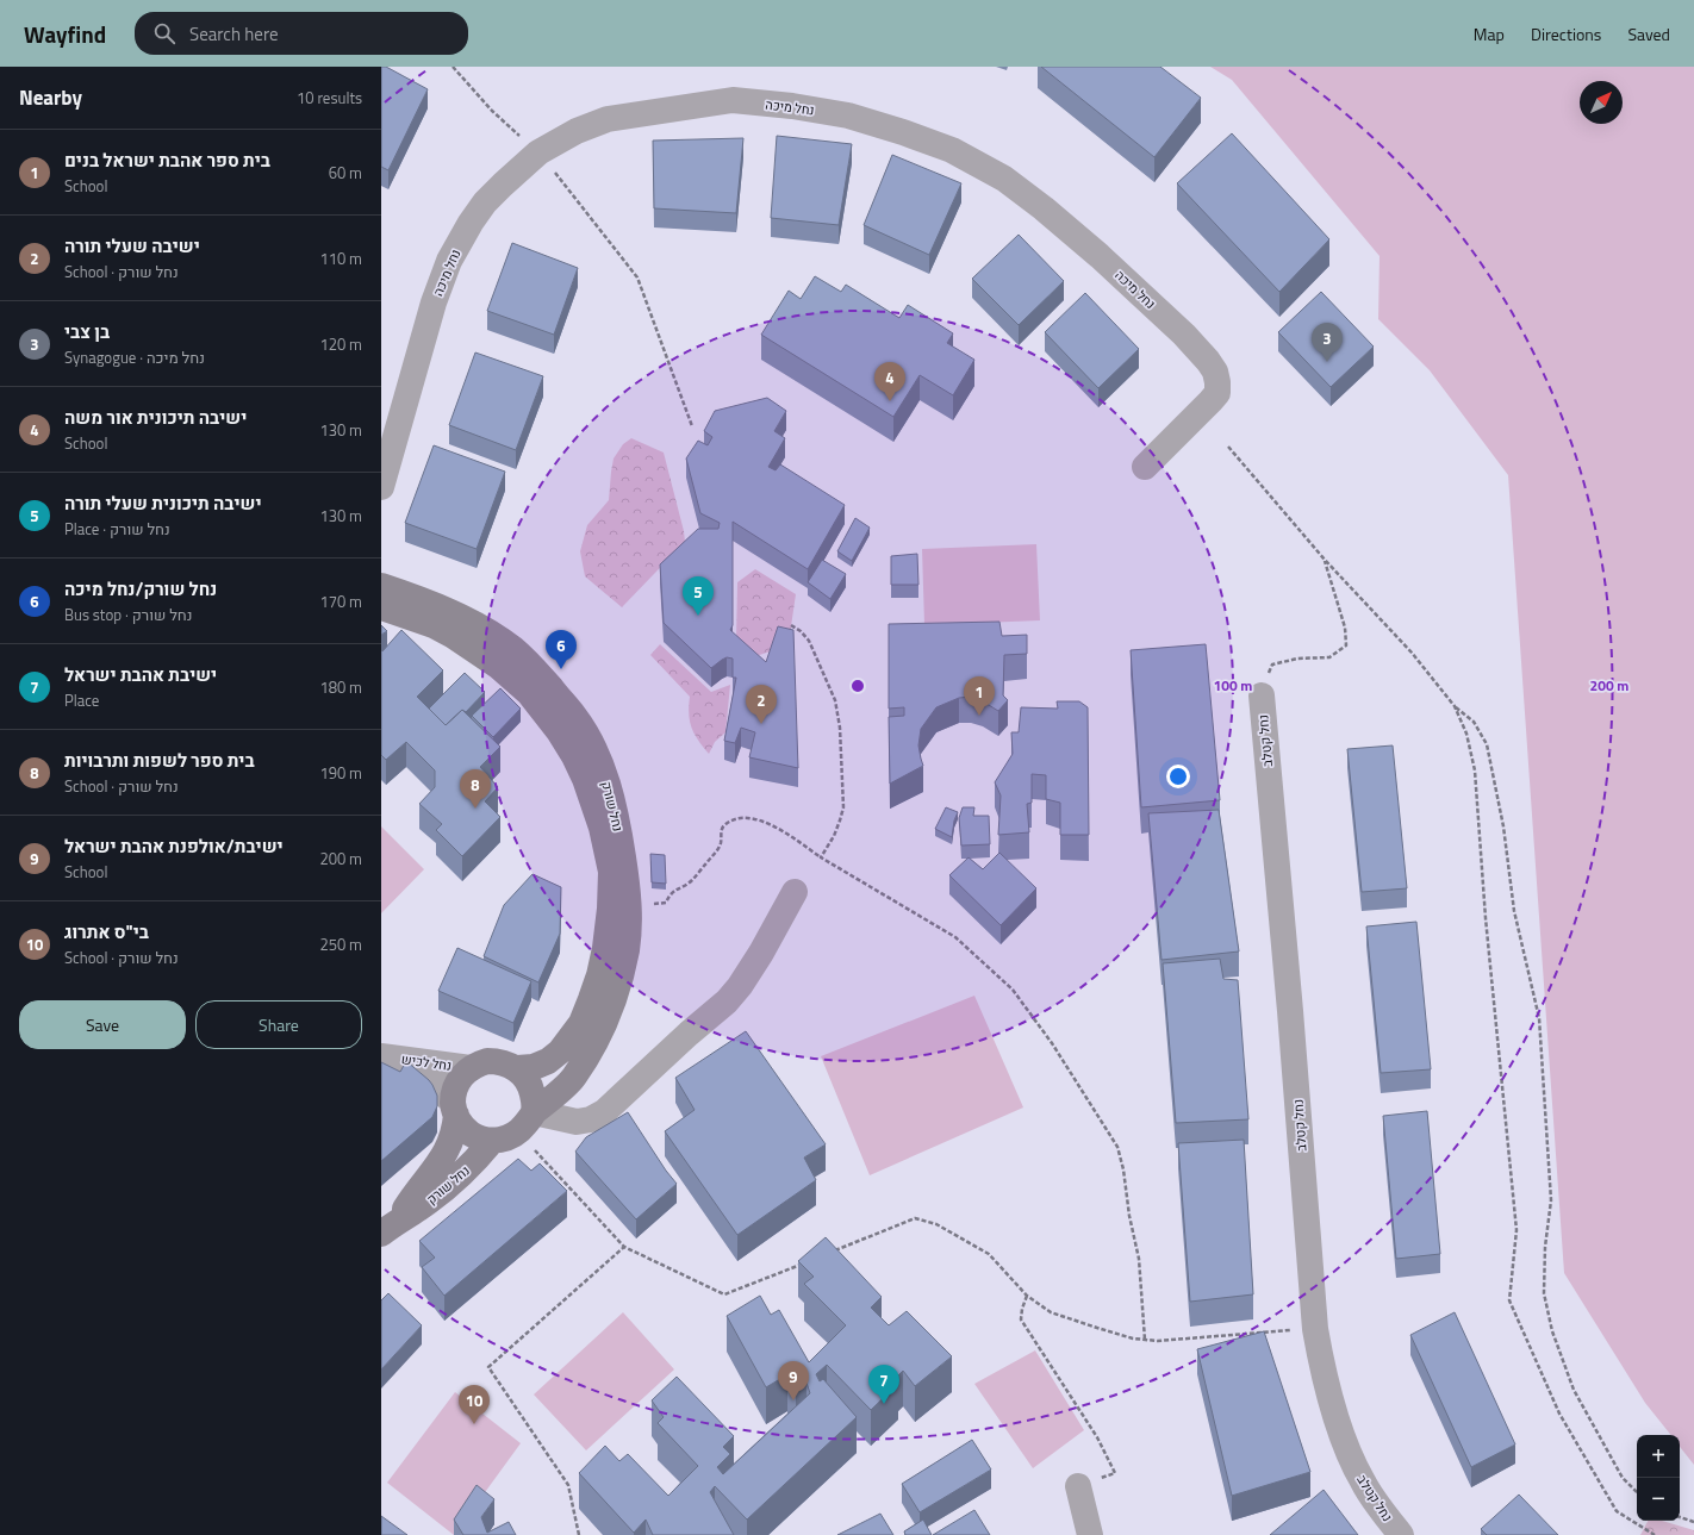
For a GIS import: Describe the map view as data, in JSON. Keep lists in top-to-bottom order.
{
  "streets": {
    "street": [
      "נחל מיכה",
      "נחל קטלב",
      "נחל שורק",
      "נחל לכיש"
    ]
  },
  "crossings": [
    ["נחל שורק", "נחל לכיש"]
  ],
  "north": "top right",
  "page": {
    "header": "Wayfind",
    "search": "Search here",
    "nav": ["Map", "Directions", "Saved"],
    "heading": ["Nearby", "10 results"],
    "list": [
      {
        "mark": "1",
        "name": "בית ספר אהבת ישראל בנים",
        "note": "School",
        "value": "60 m"
      },
      {
        "mark": "2",
        "name": "ישיבה שעלי תורה",
        "note": "School · נחל שורק",
        "value": "110 m"
      },
      {
        "mark": "3",
        "name": "בן צבי",
        "note": "Synagogue · נחל מיכה",
        "value": "120 m"
      },
      {
        "mark": "4",
        "name": "ישיבה תיכונית אור משה",
        "note": "School",
        "value": "130 m"
      },
      {
        "mark": "5",
        "name": "ישיבה תיכונית שעלי תורה",
        "note": "Place · נחל שורק",
        "value": "130 m"
      },
      {
        "mark": "6",
        "name": "נחל שורק/נחל מיכה",
        "note": "Bus stop · נחל שורק",
        "value": "170 m"
      },
      {
        "mark": "7",
        "name": "ישיבת אהבת ישראל",
        "note": "Place",
        "value": "180 m"
      },
      {
        "mark": "8",
        "name": "בית ספר לשפות ותרבויות",
        "note": "School · נחל שורק",
        "value": "190 m"
      },
      {
        "mark": "9",
        "name": "ישיבת/אולפנת אהבת ישראל",
        "note": "School",
        "value": "200 m"
      },
      {
        "mark": "10",
        "name": "בי\"ס אתרוג",
        "note": "School · נחל שורק",
        "value": "250 m"
      }
    ],
    "pins": [
      "3",
      "4",
      "5",
      "6",
      "1",
      "2",
      "8",
      "9",
      "7",
      "10"
    ],
    "buttons": ["Save", "Share"],
    "map_buttons": ["+", "−"]
  },
  "rings": ["100 m", "200 m"]
}
